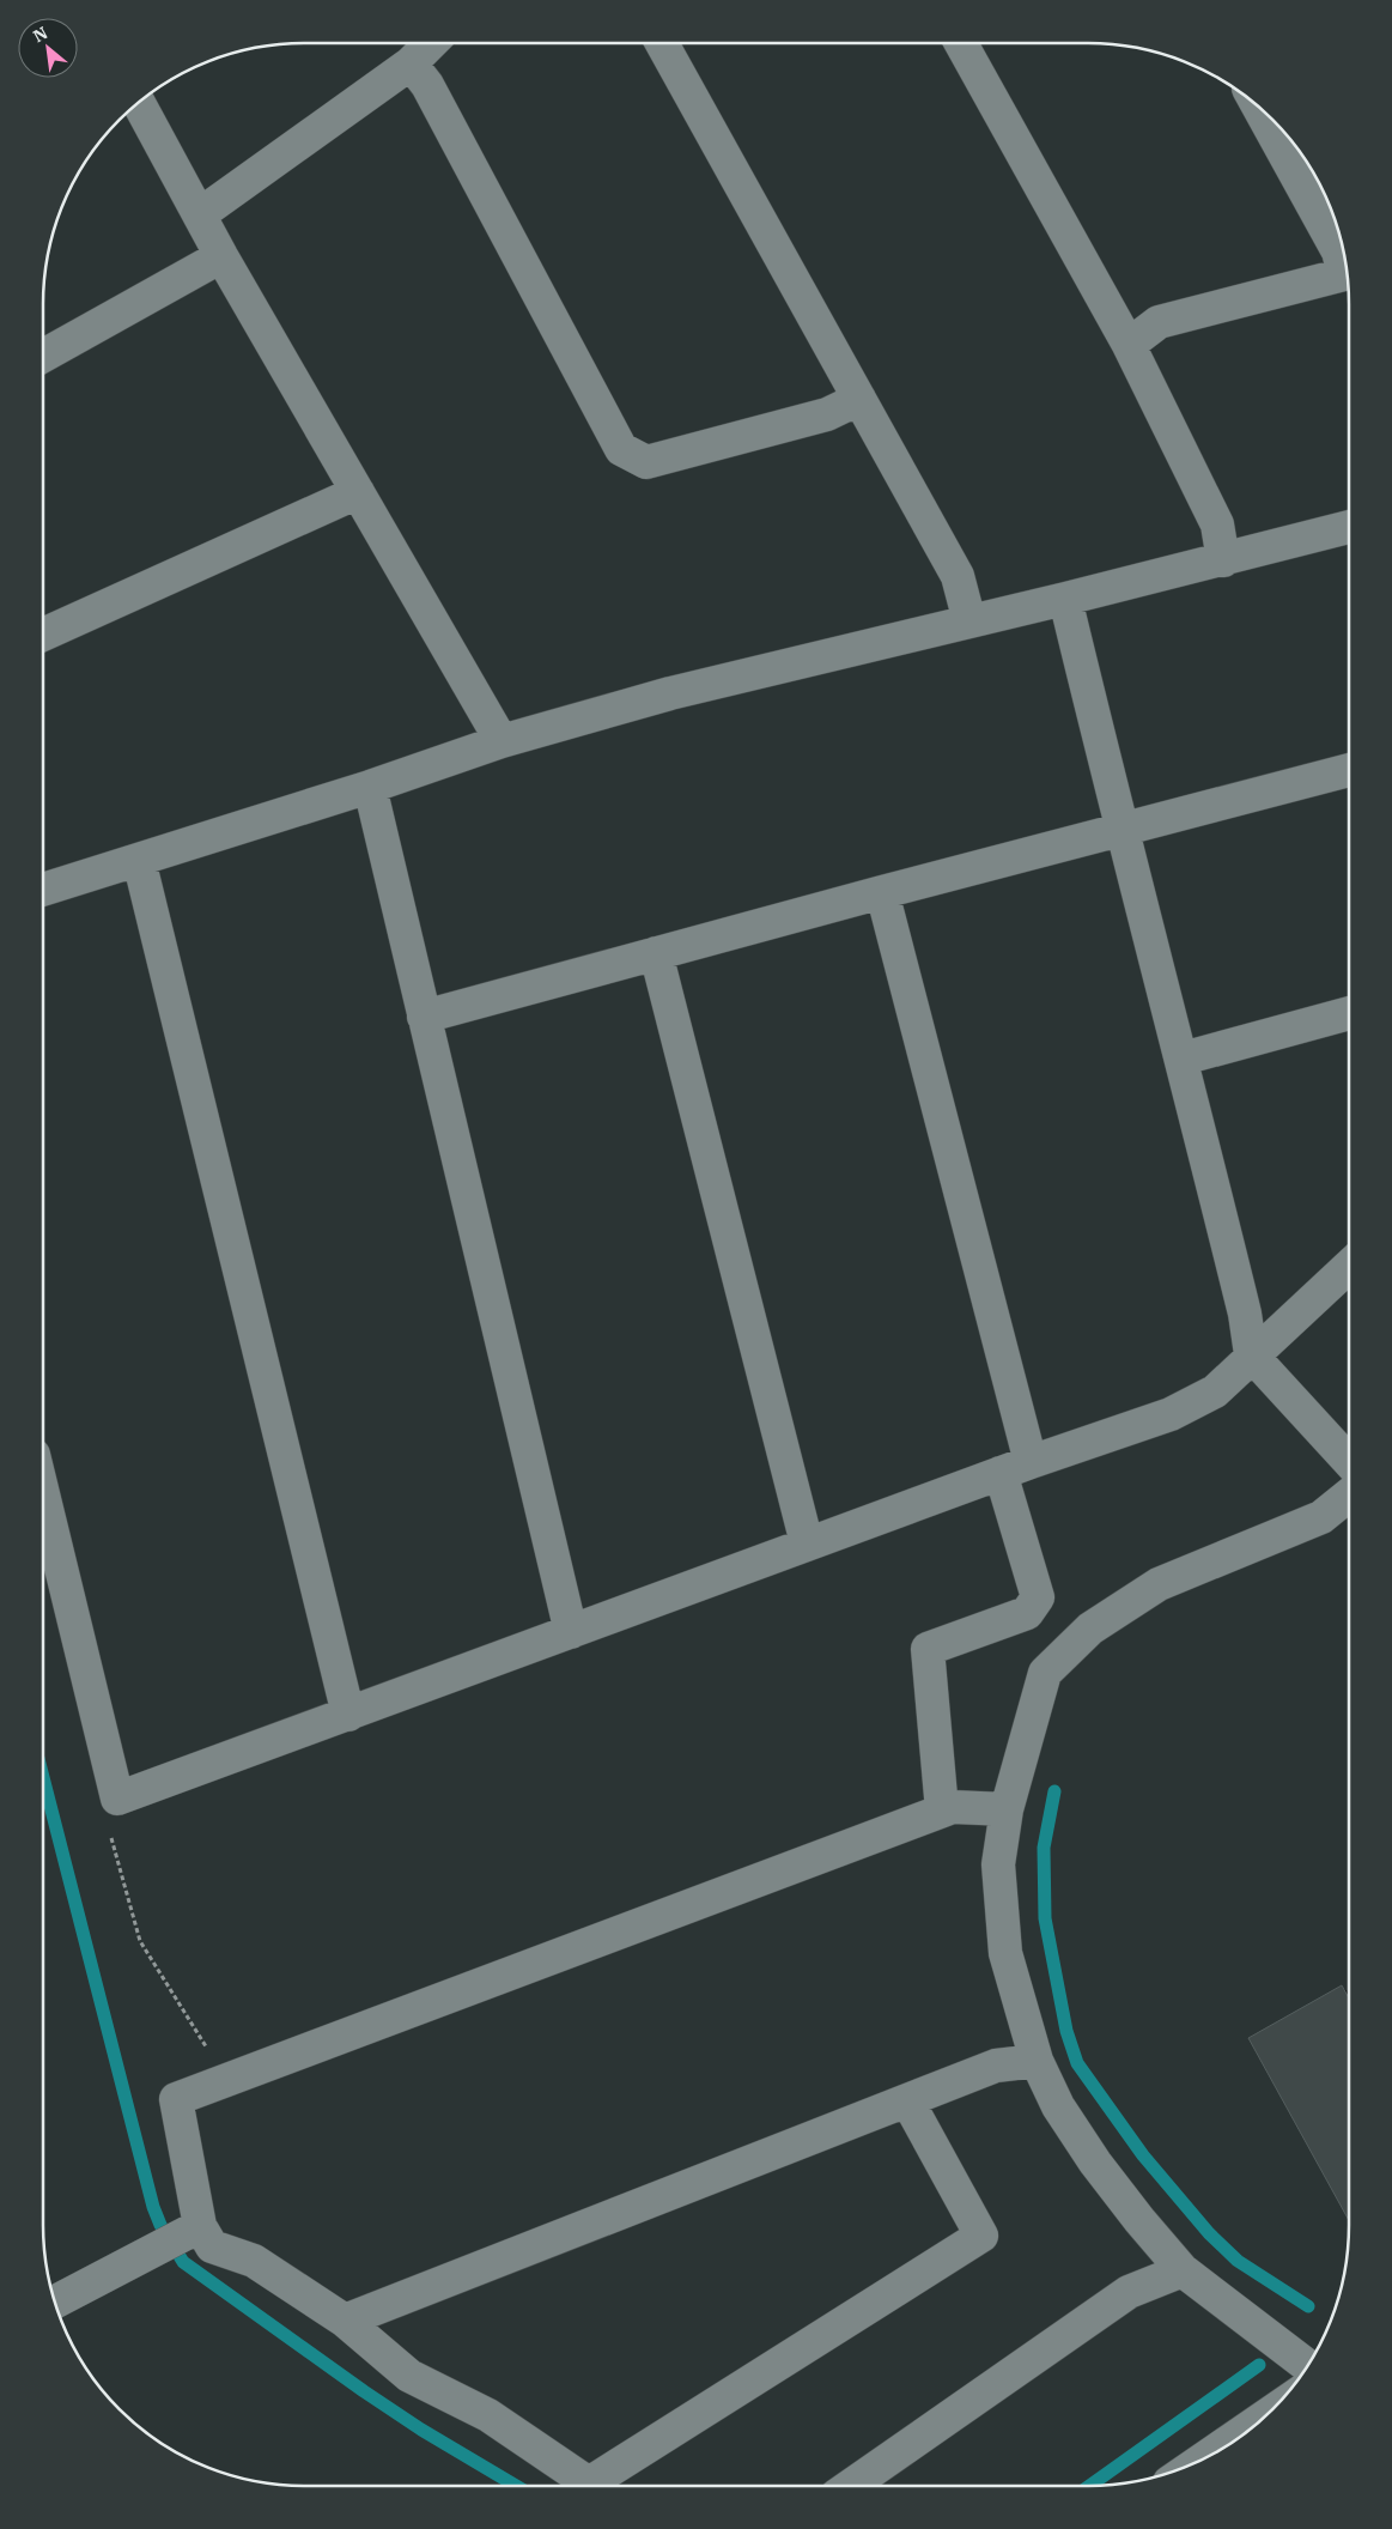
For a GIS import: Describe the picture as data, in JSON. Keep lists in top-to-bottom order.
{
  "north": "top left"
}
